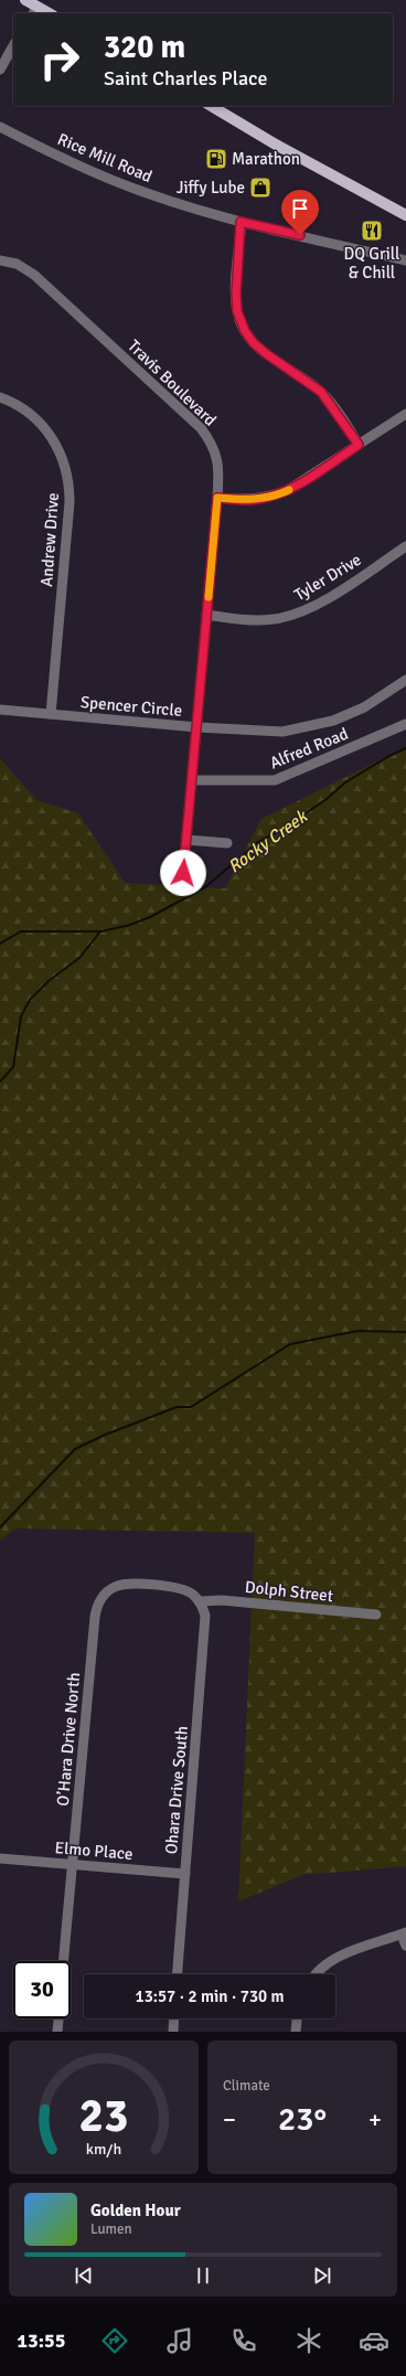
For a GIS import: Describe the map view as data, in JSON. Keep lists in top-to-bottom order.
{
  "streets": {
    "street": [
      "Rice Mill Road",
      "Travis Boulevard",
      "Andrew Drive",
      "Tyler Drive",
      "Spencer Circle",
      "Alfred Road",
      "Dolph Street",
      "O’Hara Drive North",
      "Ohara Drive South",
      "Elmo Place"
    ]
  },
  "crossings": [
    ["Travis Boulevard", "Tyler Drive"],
    ["Travis Boulevard", "Spencer Circle"],
    ["Travis Boulevard", "Alfred Road"],
    ["Andrew Drive", "Spencer Circle"],
    ["Dolph Street", "O’Hara Drive North"],
    ["Dolph Street", "Ohara Drive South"],
    ["O’Hara Drive North", "Ohara Drive South"],
    ["O’Hara Drive North", "Elmo Place"],
    ["Ohara Drive South", "Elmo Place"]
  ],
  "water": ["Rocky Creek"],
  "places": {
    "fuel station": ["Marathon"],
    "shop": ["Jiffy Lube"],
    "restaurant": ["DQ Grill & Chill"]
  },
  "page": {
    "turn": ["320 m", "Saint Charles Place"],
    "limit": "30",
    "trip": "13:57 · 2 min · 730 m",
    "tile": "Climate",
    "heat": ["−", "23°", "+"],
    "song": ["Golden Hour", "Lumen"],
    "tabs": "13:55",
    "gauge": ["23", "km/h"]
  }
}
